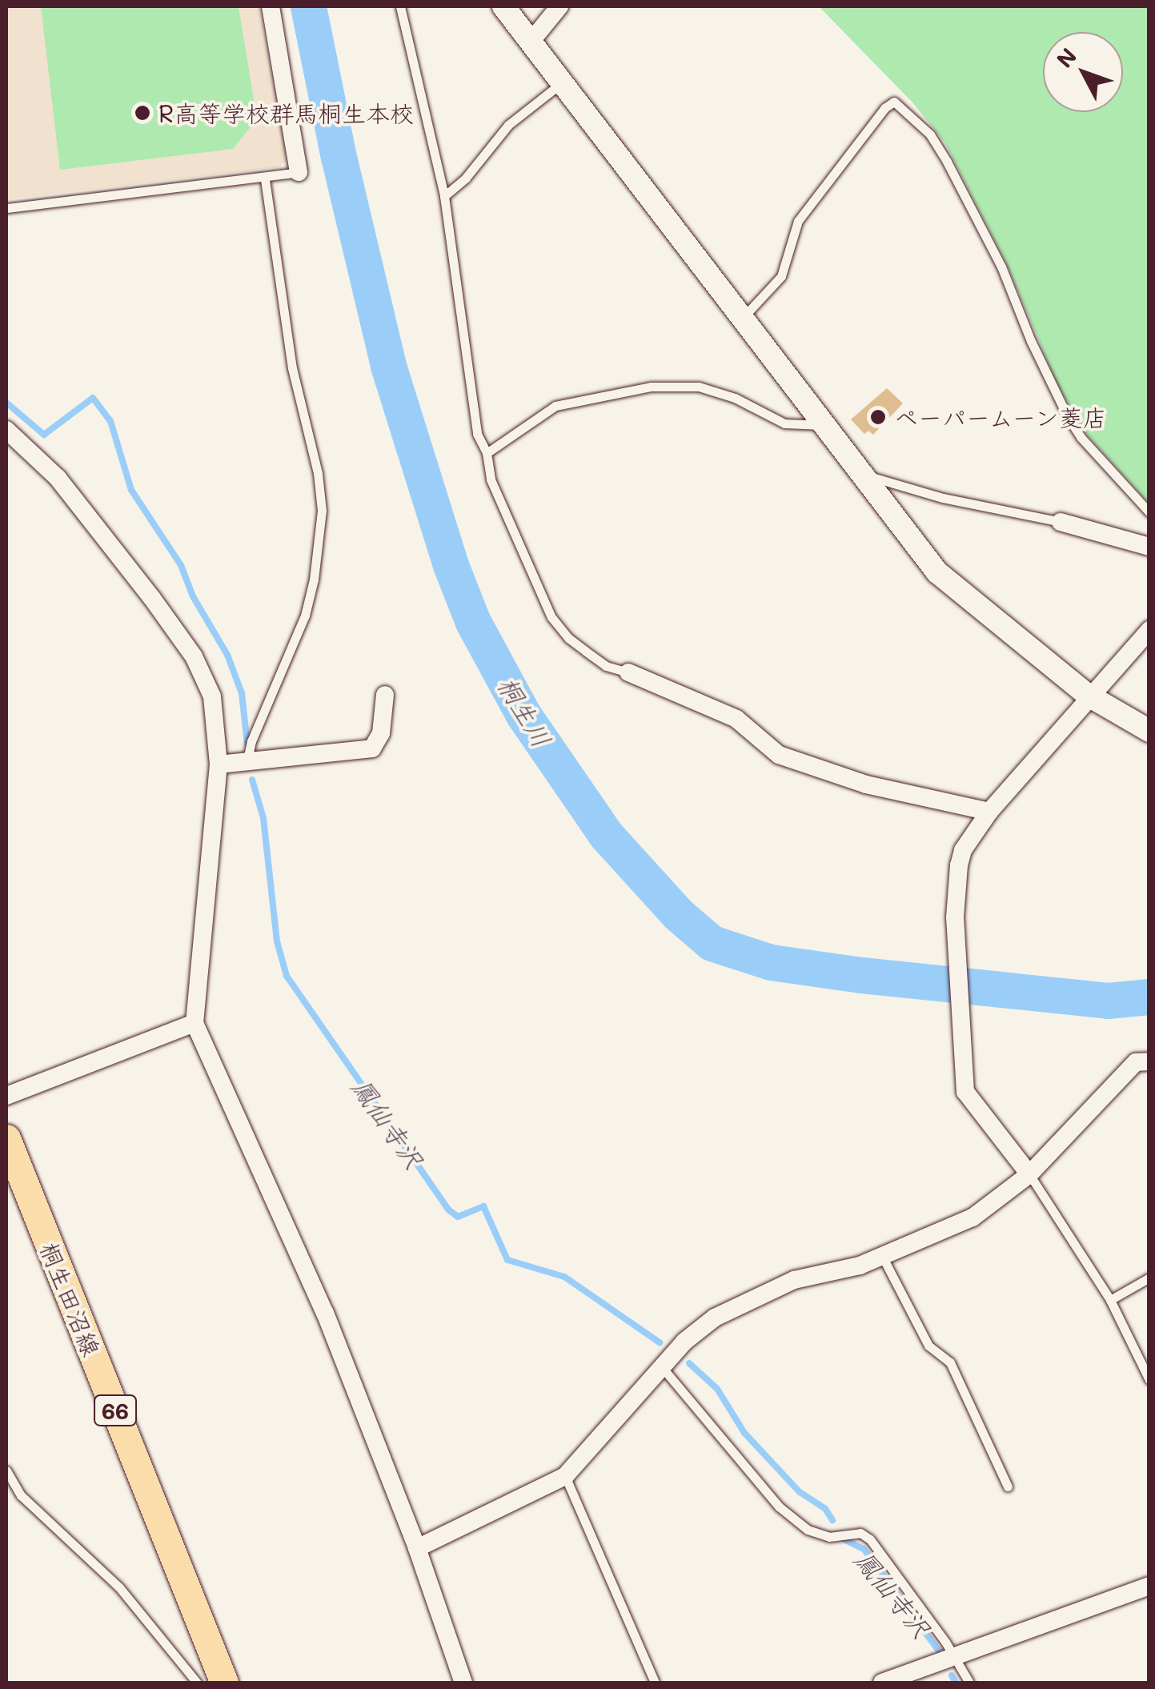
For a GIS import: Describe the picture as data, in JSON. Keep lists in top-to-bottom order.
{
  "streets": {
    "main road": ["桐生田沼線", "66"]
  },
  "water": ["桐生川", "鳳仙寺沢"],
  "places": ["R高等学校群馬桐生本校", "ペーパームーン菱店"],
  "north": "top left"
}
